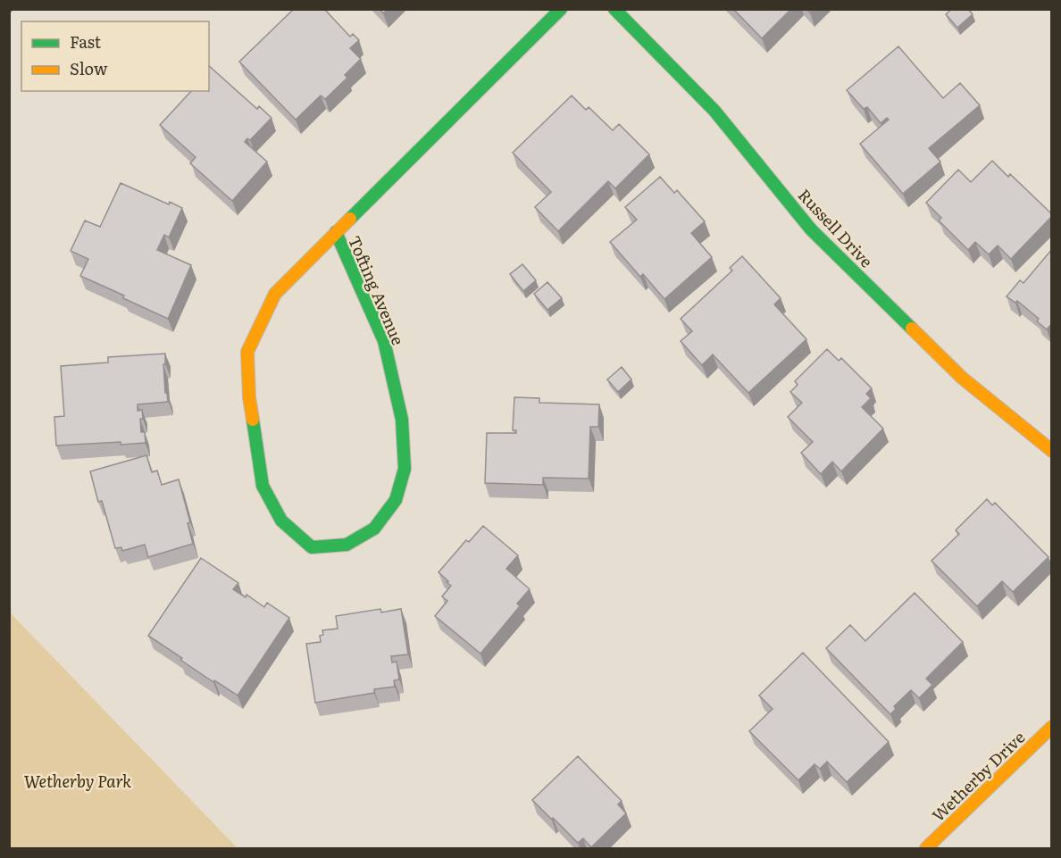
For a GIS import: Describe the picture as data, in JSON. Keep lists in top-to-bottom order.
{
  "streets": {
    "street": ["Russell Drive", "Tofting Avenue", "Wetherby Drive"]
  },
  "parks": ["Wetherby Park"],
  "legend": ["Fast", "Slow"]
}
